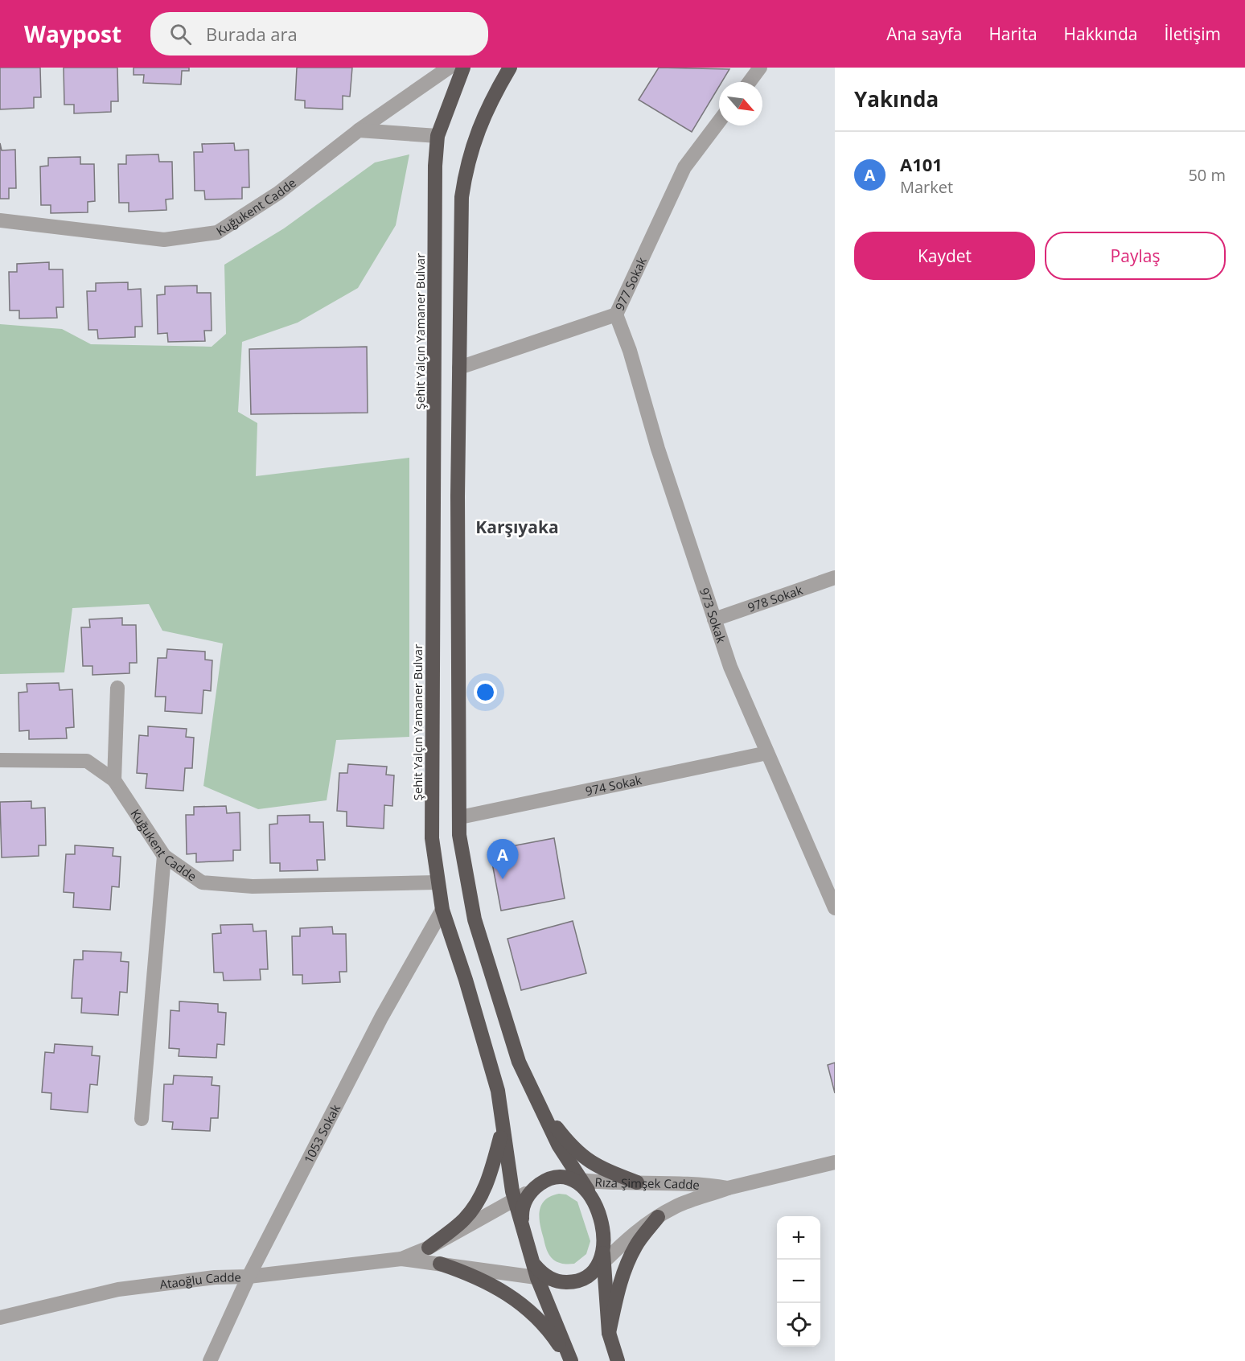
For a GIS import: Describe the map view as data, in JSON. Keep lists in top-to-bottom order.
{
  "streets": {
    "highway": ["Şehit Yalçın Yamaner Bulvar"],
    "street": [
      "Kuğukent Cadde",
      "977 Sokak",
      "978 Sokak",
      "973 Sokak",
      "974 Sokak",
      "1053 Sokak",
      "Rıza Şimşek Cadde",
      "Ataoğlu Cadde"
    ]
  },
  "crossings": [
    ["Kuğukent Cadde", "Şehit Yalçın Yamaner Bulvar"],
    ["977 Sokak", "973 Sokak"],
    ["Şehit Yalçın Yamaner Bulvar", "1053 Sokak"],
    ["Şehit Yalçın Yamaner Bulvar", "Rıza Şimşek Cadde"],
    ["Şehit Yalçın Yamaner Bulvar", "Ataoğlu Cadde"],
    ["978 Sokak", "973 Sokak"],
    ["973 Sokak", "974 Sokak"],
    ["1053 Sokak", "Ataoğlu Cadde"],
    ["Rıza Şimşek Cadde", "Ataoğlu Cadde"]
  ],
  "districts": ["Karşıyaka"],
  "north": "bottom right",
  "page": {
    "header": "Waypost",
    "search": "Burada ara",
    "nav": [
      "Ana sayfa",
      "Harita",
      "Hakkında",
      "İletişim"
    ],
    "heading": "Yakında",
    "list": [
      {
        "mark": "A",
        "name": "A101",
        "note": "Market",
        "value": "50 m"
      }
    ],
    "buttons": ["Kaydet", "Paylaş"],
    "pins": "A",
    "map_buttons": ["+", "−"]
  }
}
